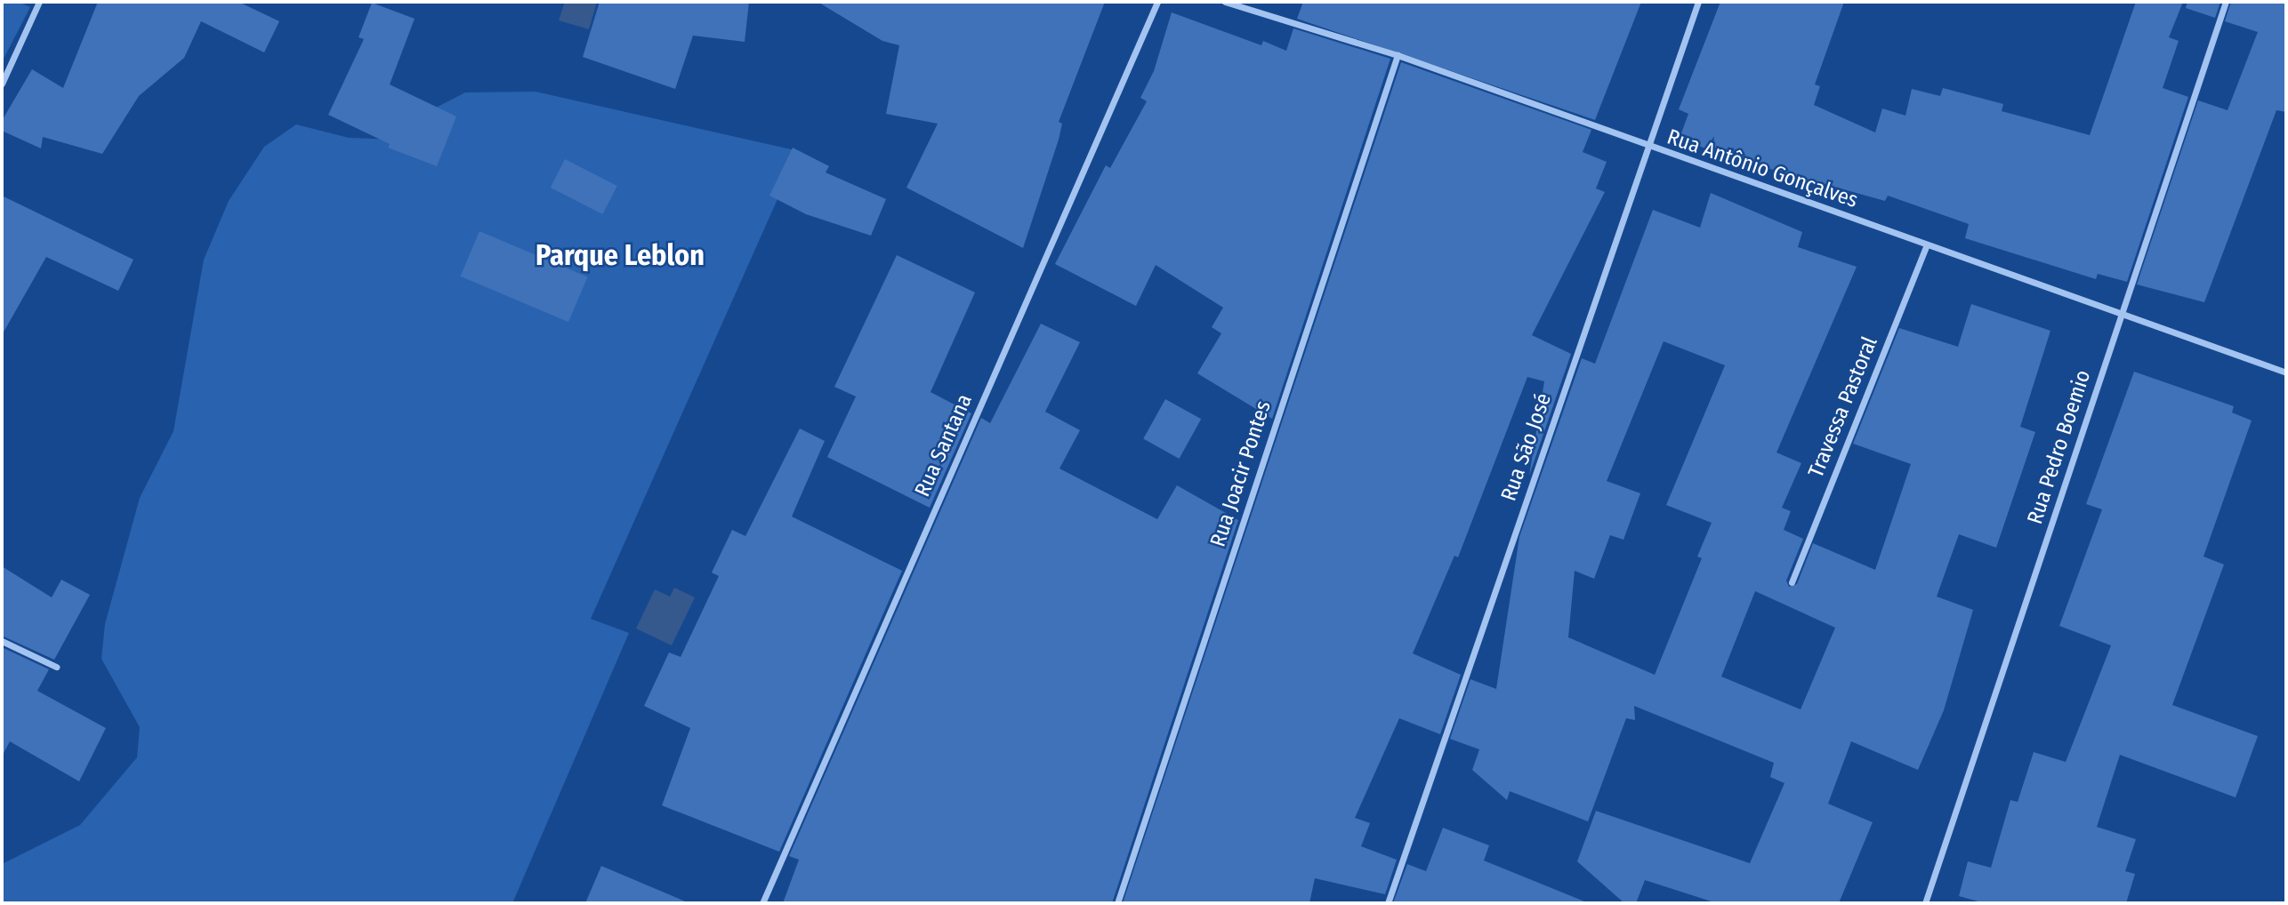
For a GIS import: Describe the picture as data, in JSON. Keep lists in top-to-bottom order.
{
  "streets": {
    "street": [
      "Rua Antônio Gonçalves",
      "Travessa Pastoral",
      "Rua Santana",
      "Rua São José",
      "Rua Pedro Boemio",
      "Rua Joacir Pontes"
    ]
  },
  "crossings": [
    ["Rua Antônio Gonçalves", "Travessa Pastoral"],
    ["Rua Antônio Gonçalves", "Rua São José"],
    ["Rua Antônio Gonçalves", "Rua Pedro Boemio"],
    ["Rua Antônio Gonçalves", "Rua Joacir Pontes"]
  ],
  "districts": ["Parque Leblon"]
}
